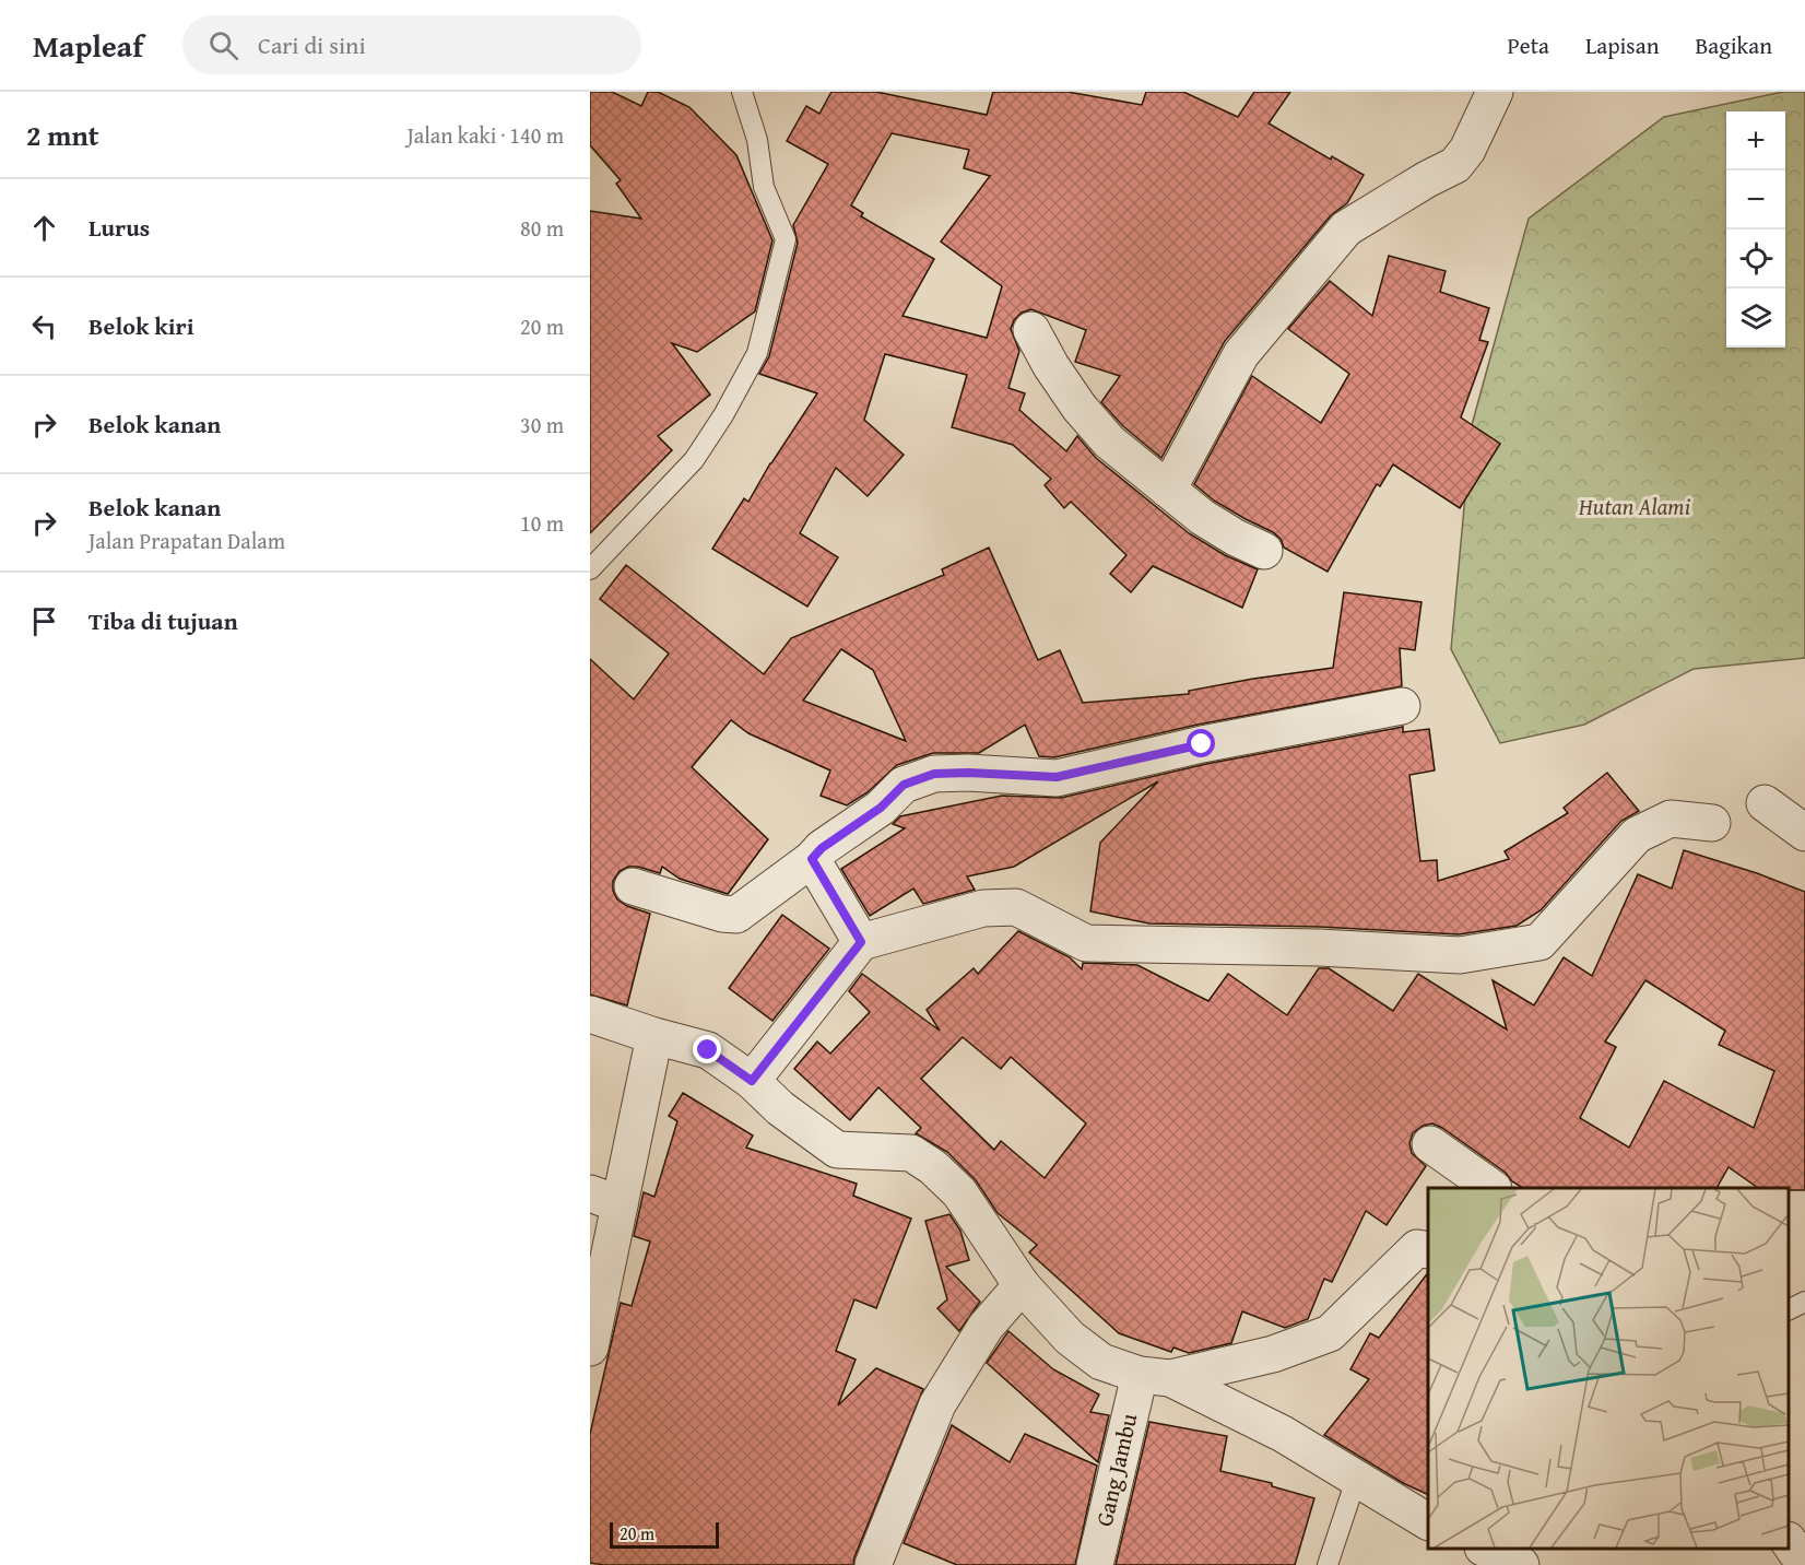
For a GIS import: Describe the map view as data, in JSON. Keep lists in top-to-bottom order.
{
  "streets": {
    "street": ["Gang Jambu"]
  },
  "parks": ["Hutan Alami"],
  "scale_bar": "20 m",
  "page": {
    "header": "Mapleaf",
    "search": "Cari di sini",
    "nav": ["Peta", "Lapisan", "Bagikan"],
    "heading": ["2 mnt", "Jalan kaki · 140 m"],
    "map_buttons": ["+", "−"],
    "list": [
      ["Lurus", "80 m"],
      ["Belok kiri", "20 m"],
      ["Belok kanan", "30 m"],
      ["Belok kanan", "Jalan Prapatan Dalam", "10 m"],
      "Tiba di tujuan"
    ],
    "scale": "20 m"
  }
}
